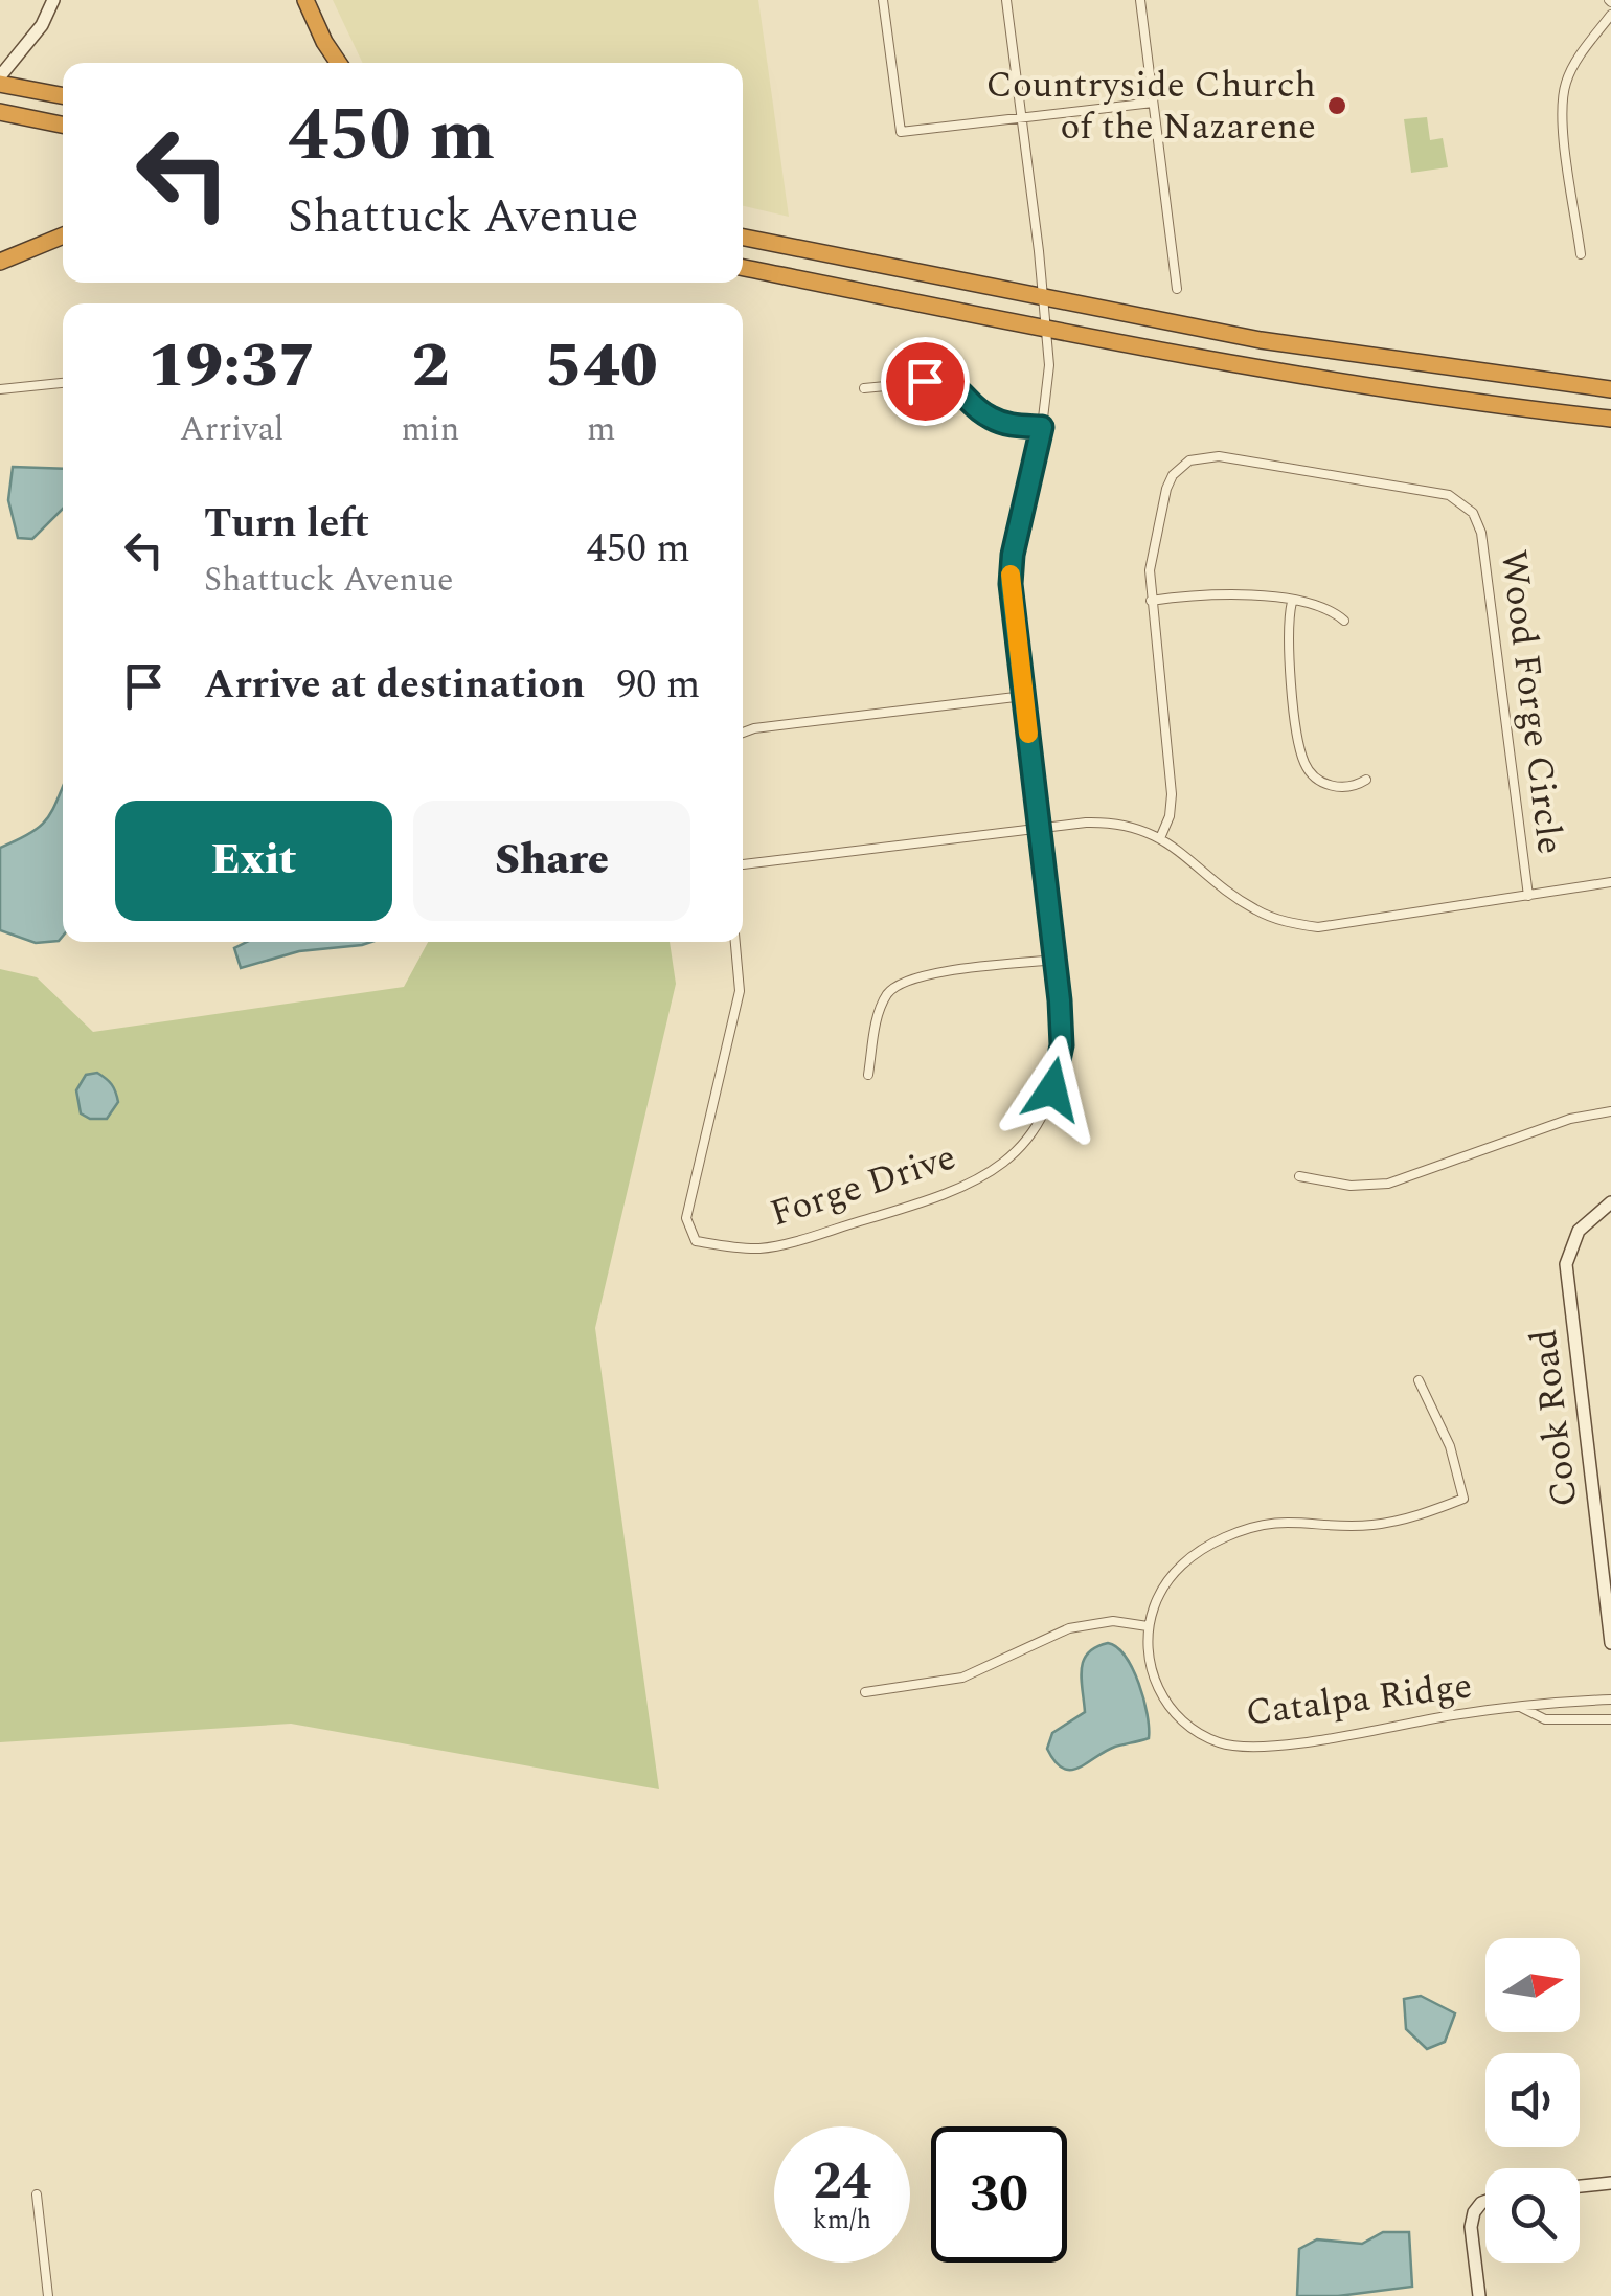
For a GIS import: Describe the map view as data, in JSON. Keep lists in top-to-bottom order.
{
  "streets": {
    "street": [
      "Wood Forge Circle",
      "Forge Drive",
      "Cook Road",
      "Catalpa Ridge"
    ]
  },
  "places": ["Countryside Church of the Nazarene"],
  "north": "right",
  "page": {
    "turn": ["450 m", "Shattuck Avenue"],
    "eta": [
      "19:37",
      "Arrival",
      "2",
      "min",
      "540",
      "m"
    ],
    "list": [
      {
        "name": "Turn left",
        "note": "Shattuck Avenue",
        "value": "450 m"
      },
      {
        "name": "Arrive at destination",
        "value": "90 m"
      }
    ],
    "buttons": ["Exit", "Share"],
    "speed": "24 km/h",
    "limit": "30"
  }
}
